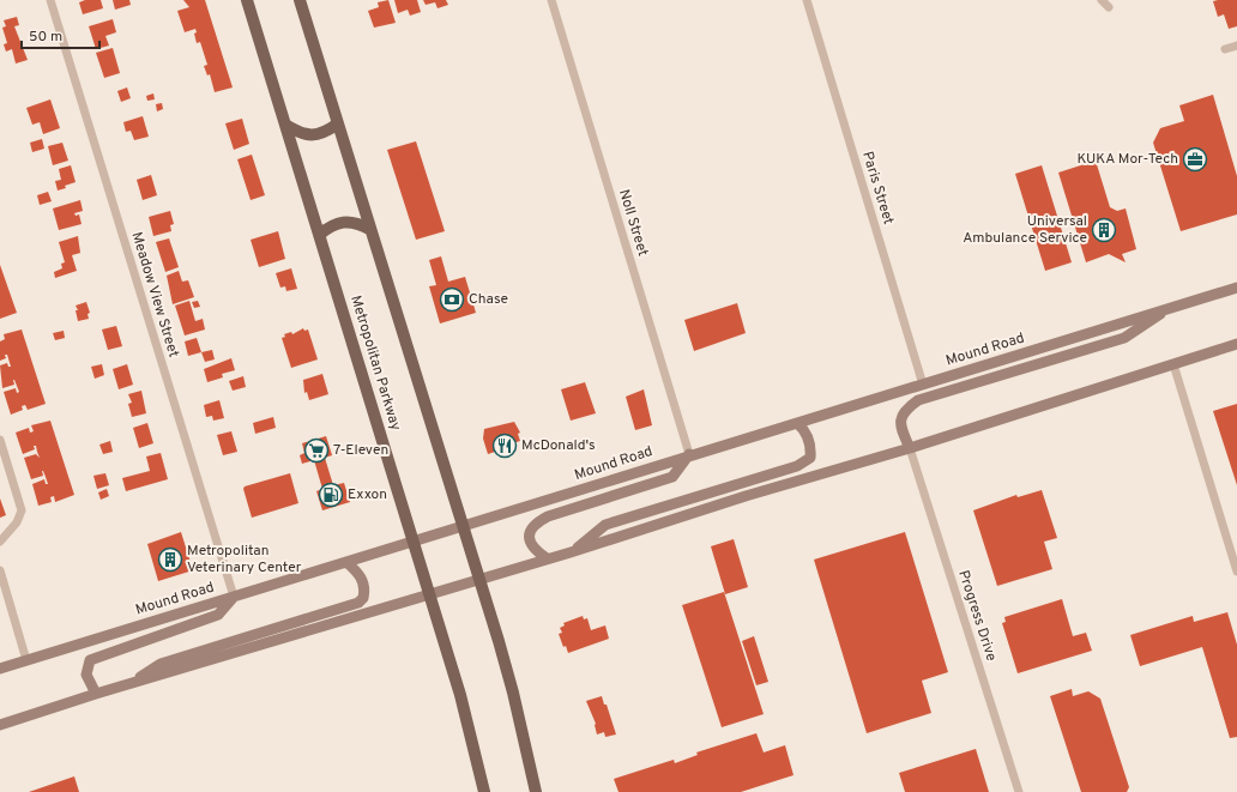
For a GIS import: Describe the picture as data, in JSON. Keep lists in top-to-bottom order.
{
  "streets": {
    "main road": ["Mound Road", "Metropolitan Parkway"],
    "street": [
      "Paris Street",
      "Noll Street",
      "Meadow View Street",
      "Progress Drive"
    ]
  },
  "crossings": [
    ["Paris Street", "Mound Road"],
    ["Noll Street", "Mound Road"],
    ["Meadow View Street", "Mound Road"],
    ["Mound Road", "Metropolitan Parkway"]
  ],
  "places": {
    "office": ["KUKA Mor-Tech"],
    "building": ["Universal Ambulance Service", "Metropolitan Veterinary Center"],
    "bank": ["Chase"],
    "restaurant": ["McDonald's"],
    "supermarket": ["7-Eleven"],
    "fuel station": ["Exxon"]
  },
  "scale_bar": "50 m"
}
